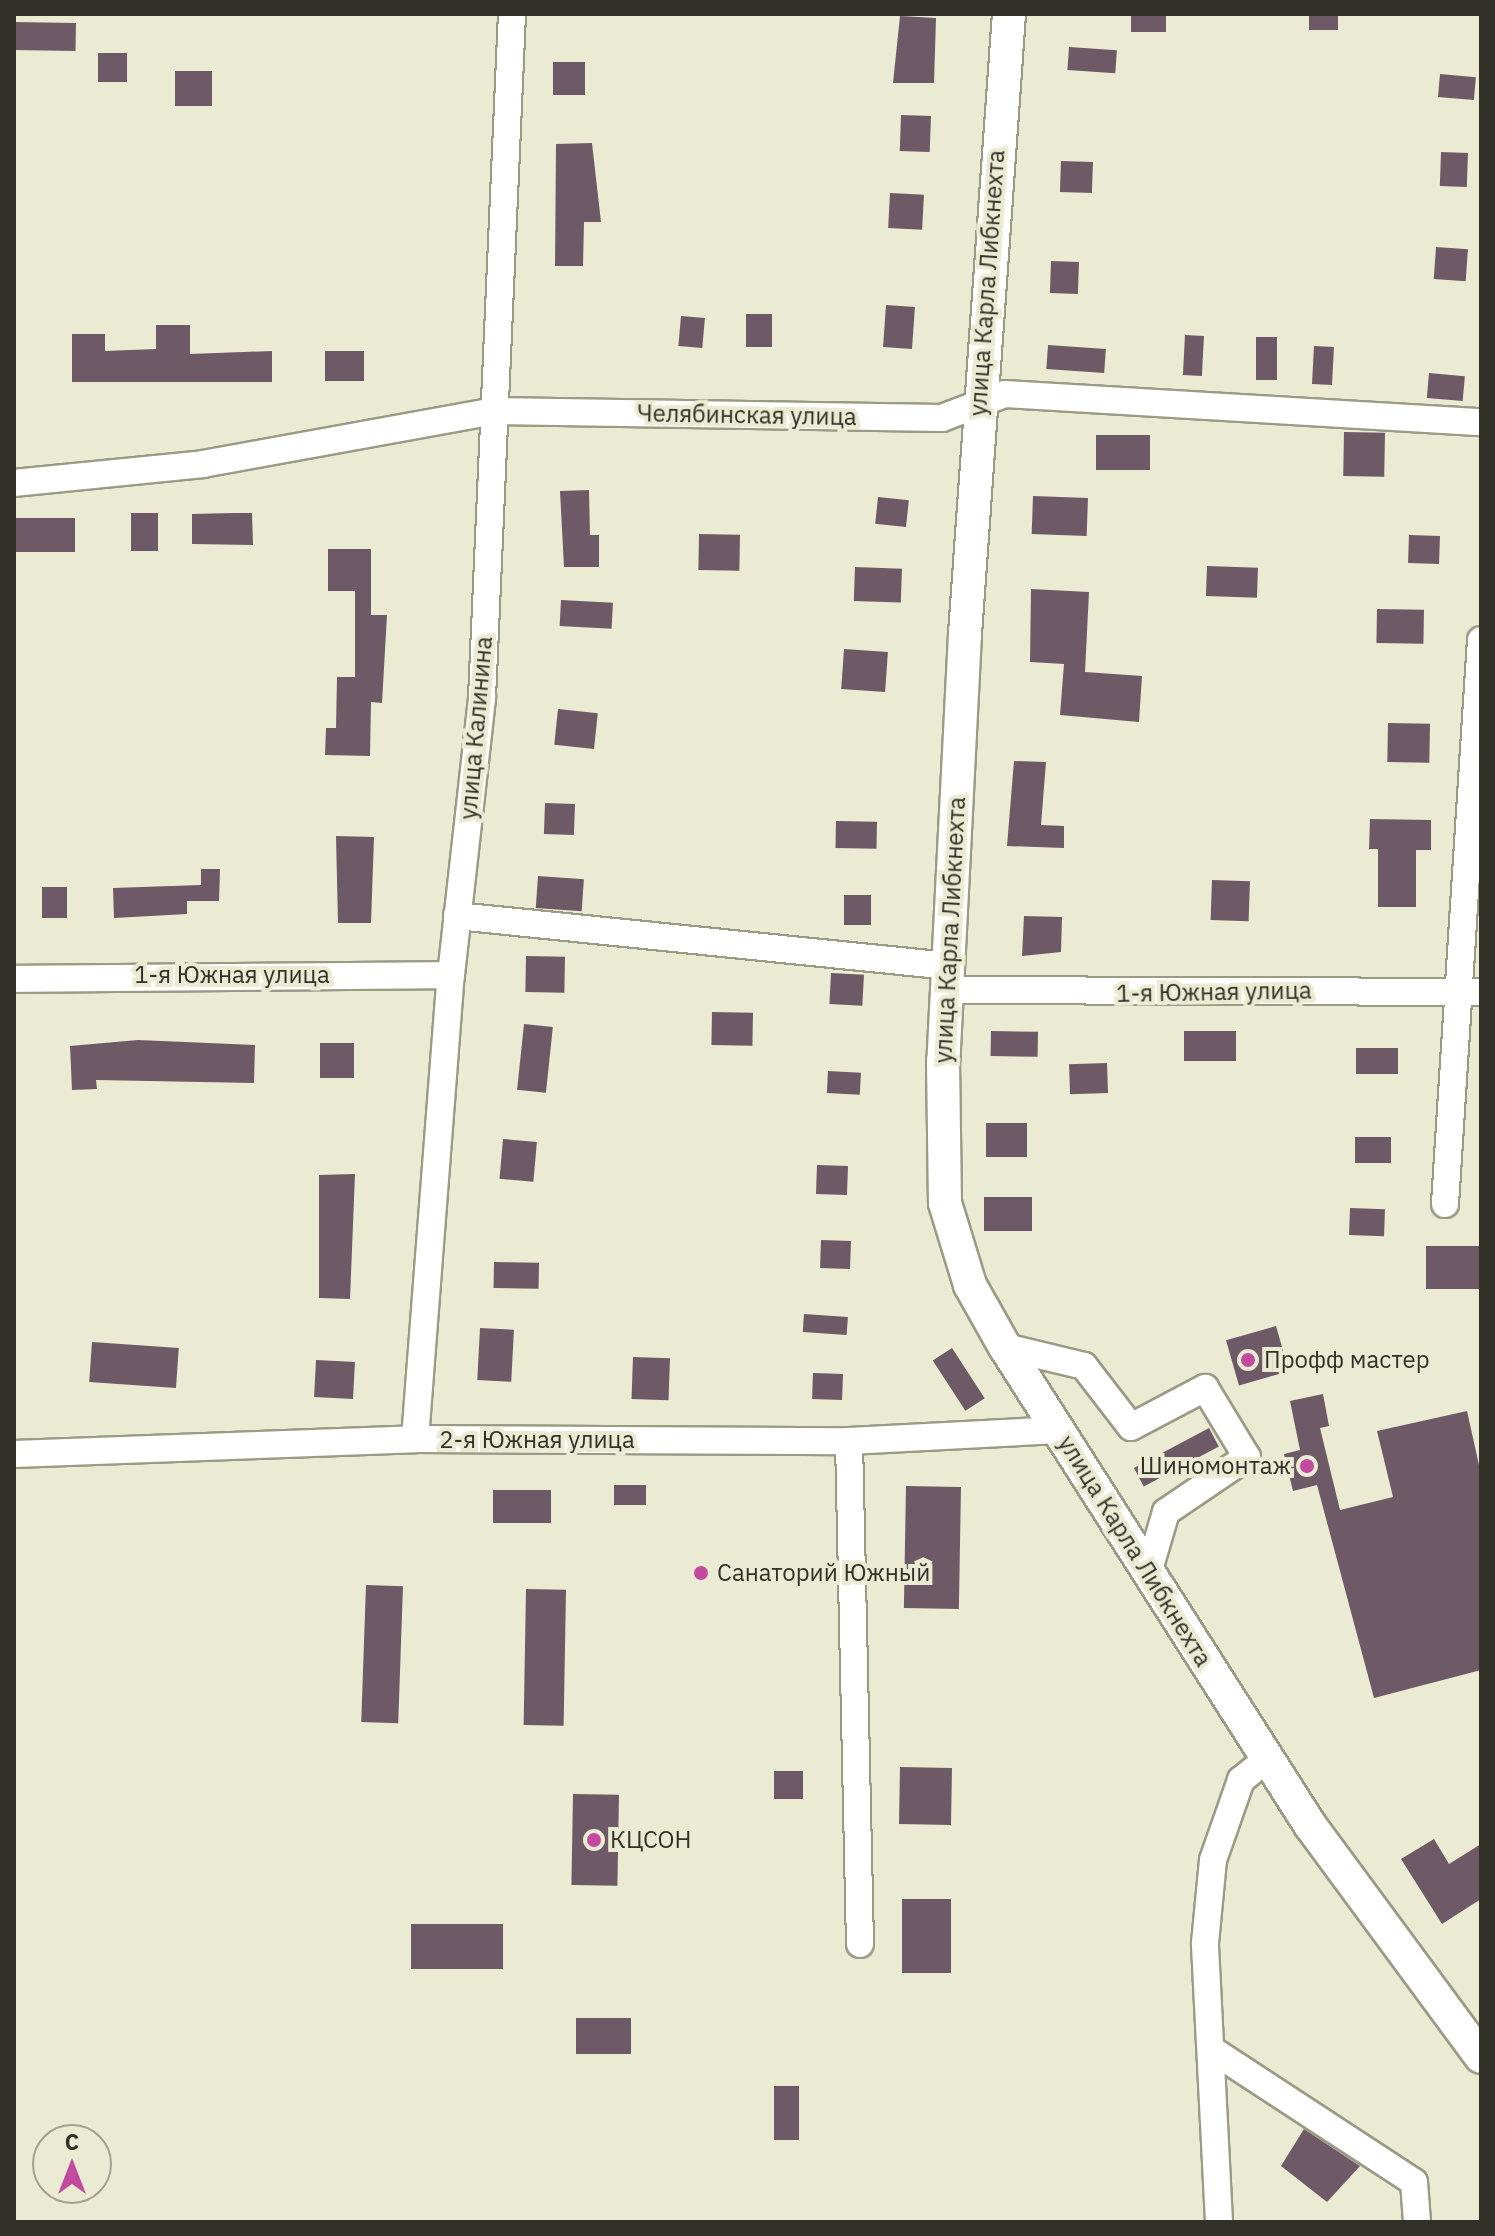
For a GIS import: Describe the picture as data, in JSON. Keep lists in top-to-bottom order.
{
  "streets": {
    "main road": ["улица Карла Либкнехта"],
    "street": [
      "Челябинская улица",
      "улица Калинина",
      "1-я Южная улица",
      "2-я Южная улица"
    ]
  },
  "crossings": [
    ["улица Карла Либкнехта", "Челябинская улица"],
    ["улица Карла Либкнехта", "1-я Южная улица"],
    ["улица Карла Либкнехта", "2-я Южная улица"],
    ["Челябинская улица", "улица Калинина"],
    ["улица Калинина", "1-я Южная улица"],
    ["улица Калинина", "2-я Южная улица"]
  ],
  "places": [
    "Профф мастер",
    "Шиномонтаж",
    "Санаторий Южный",
    "КЦСОН"
  ],
  "north": "top"
}
